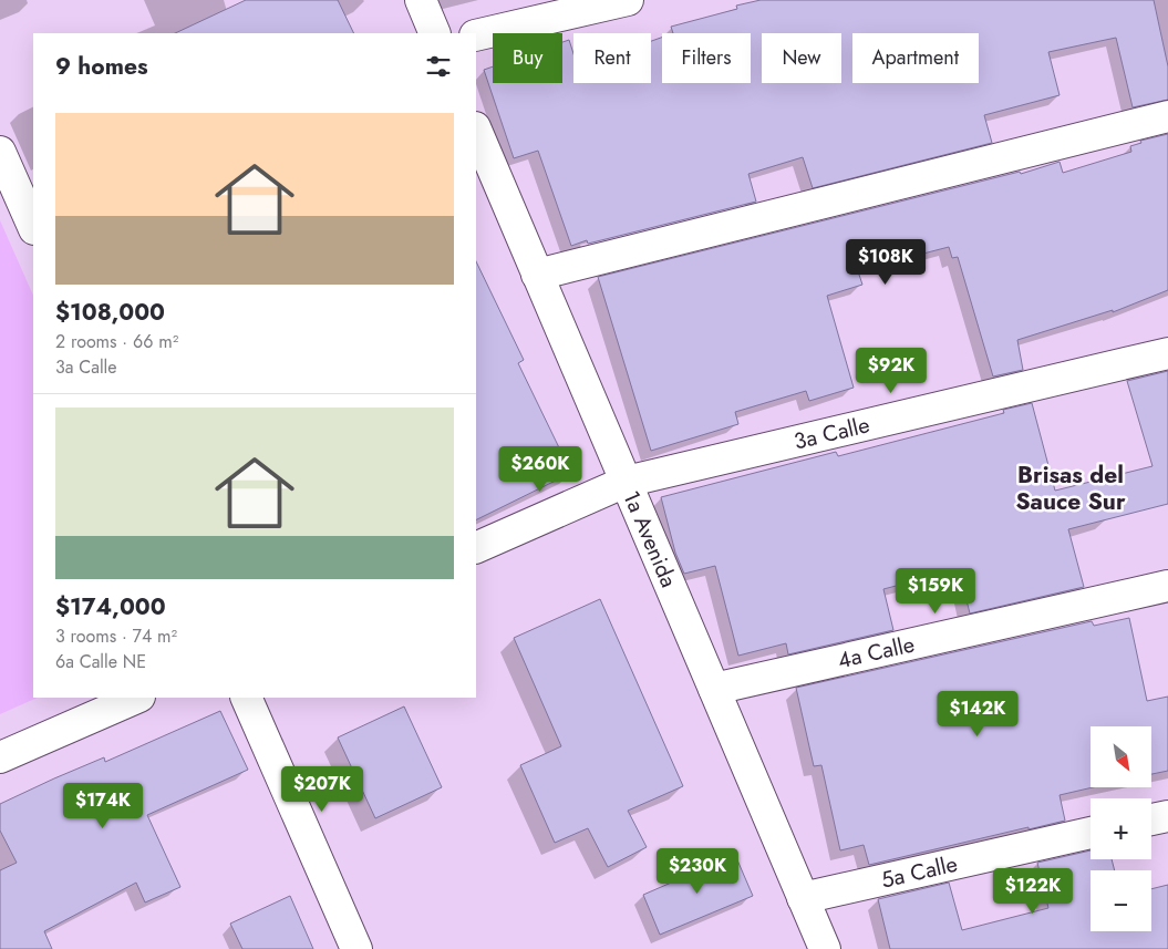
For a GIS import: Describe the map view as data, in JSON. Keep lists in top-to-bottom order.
{
  "streets": {
    "street": [
      "3a Calle",
      "1a Avenida",
      "4a Calle",
      "5a Calle"
    ]
  },
  "crossings": [
    ["3a Calle", "1a Avenida"],
    ["1a Avenida", "4a Calle"],
    ["1a Avenida", "5a Calle"]
  ],
  "districts": ["Brisas del Sauce Sur"],
  "north": "bottom right",
  "page": {
    "chip": [
      "Buy",
      "Rent",
      "Filters",
      "New",
      "Apartment"
    ],
    "heading": "9 homes",
    "list": [
      {
        "name": "$108,000",
        "note": "2 rooms · 66 m² · 3a Calle"
      },
      {
        "name": "$174,000",
        "note": "3 rooms · 74 m² · 6a Calle NE"
      }
    ],
    "price": [
      "$108K",
      "$92K",
      "$260K",
      "$159K",
      "$142K",
      "$207K",
      "$174K",
      "$230K",
      "$122K"
    ],
    "map_buttons": ["+", "−"]
  }
}
